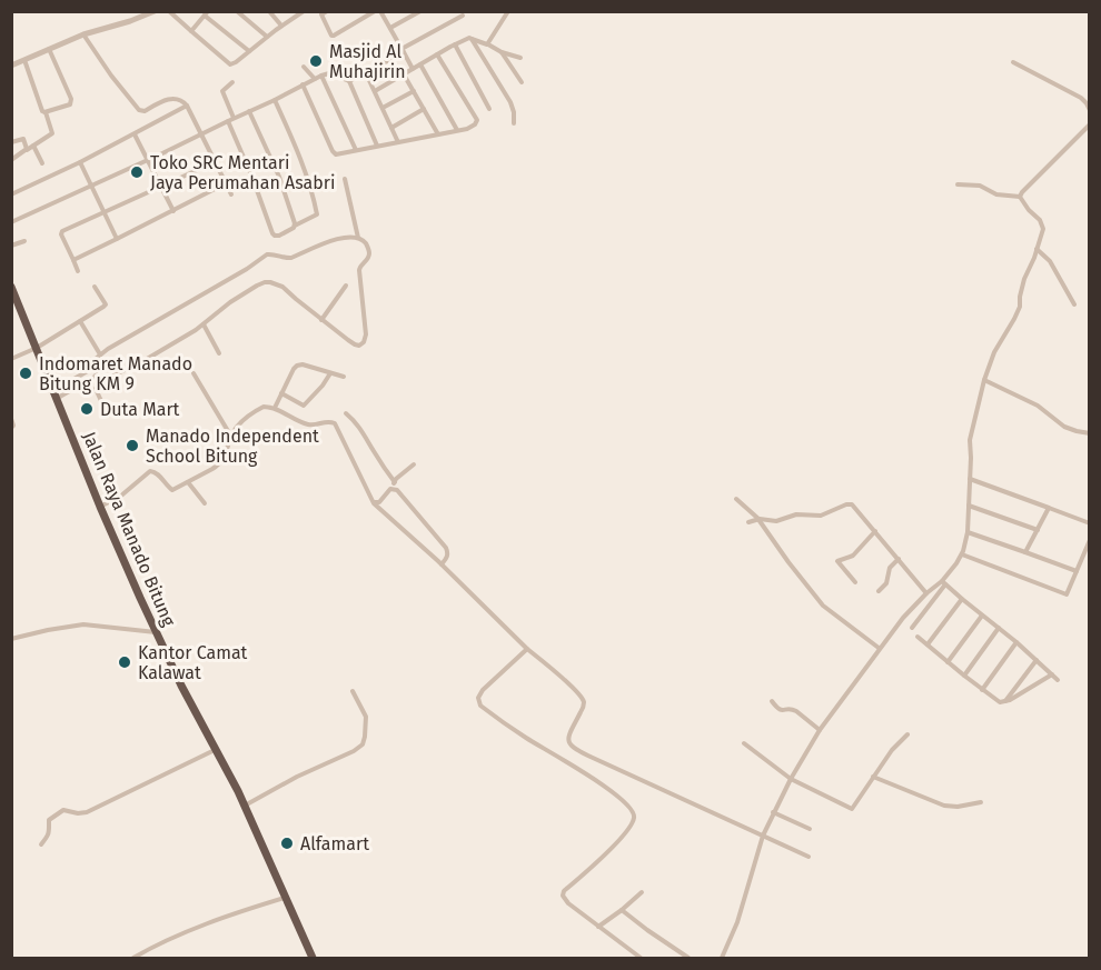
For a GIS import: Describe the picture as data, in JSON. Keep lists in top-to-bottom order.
{
  "streets": {
    "highway": ["Jalan Raya Manado Bitung"]
  },
  "places": [
    "Masjid Al Muhajirin",
    "Toko SRC Mentari Jaya Perumahan Asabri",
    "Indomaret Manado Bitung KM 9",
    "Duta Mart",
    "Manado Independent School Bitung",
    "Kantor Camat Kalawat",
    "Alfamart"
  ]
}
